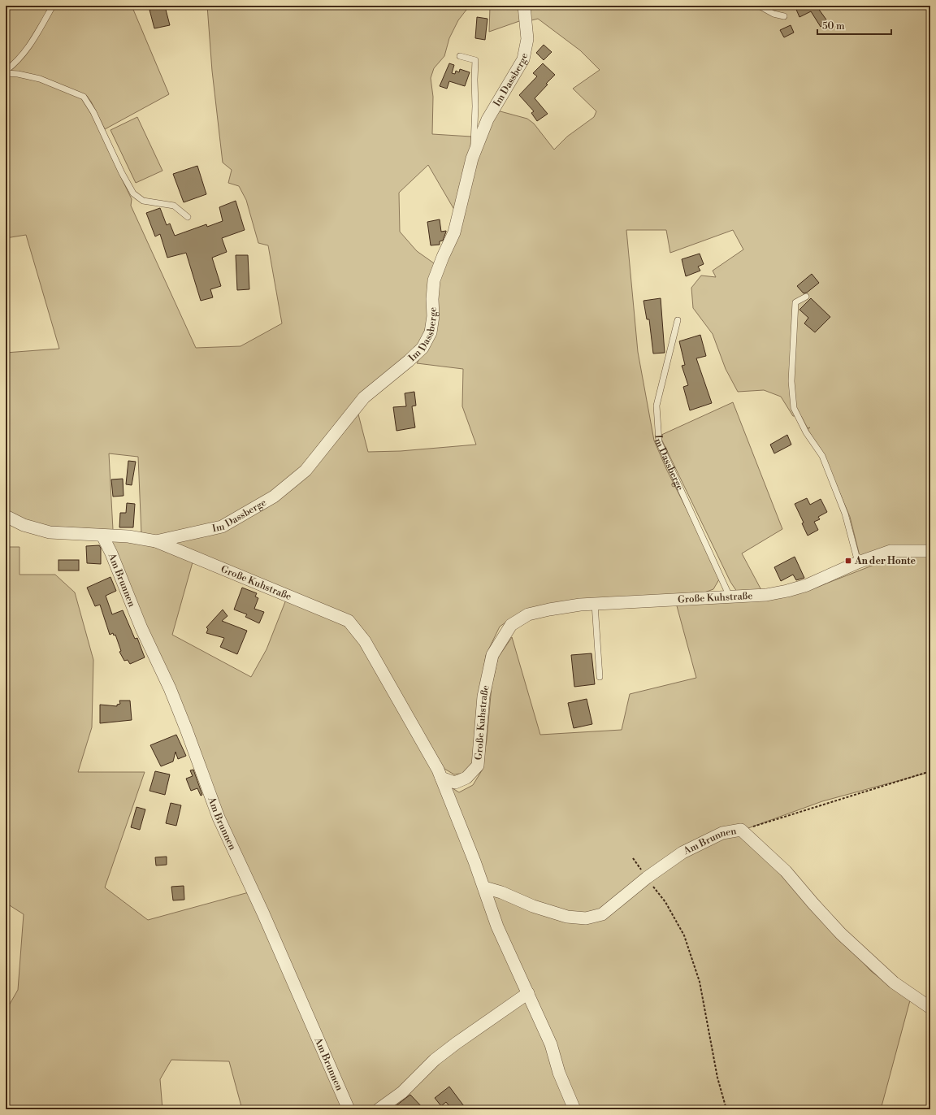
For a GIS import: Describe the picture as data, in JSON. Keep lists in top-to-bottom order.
{
  "streets": {
    "street": ["Im Dassberge", "Am Brunnen", "Große Kuhstraße"]
  },
  "crossings": [
    ["Im Dassberge", "Große Kuhstraße"],
    ["Am Brunnen", "Große Kuhstraße"]
  ],
  "places": {
    "transit": ["An der Honte"]
  },
  "scale_bar": "50 m"
}
